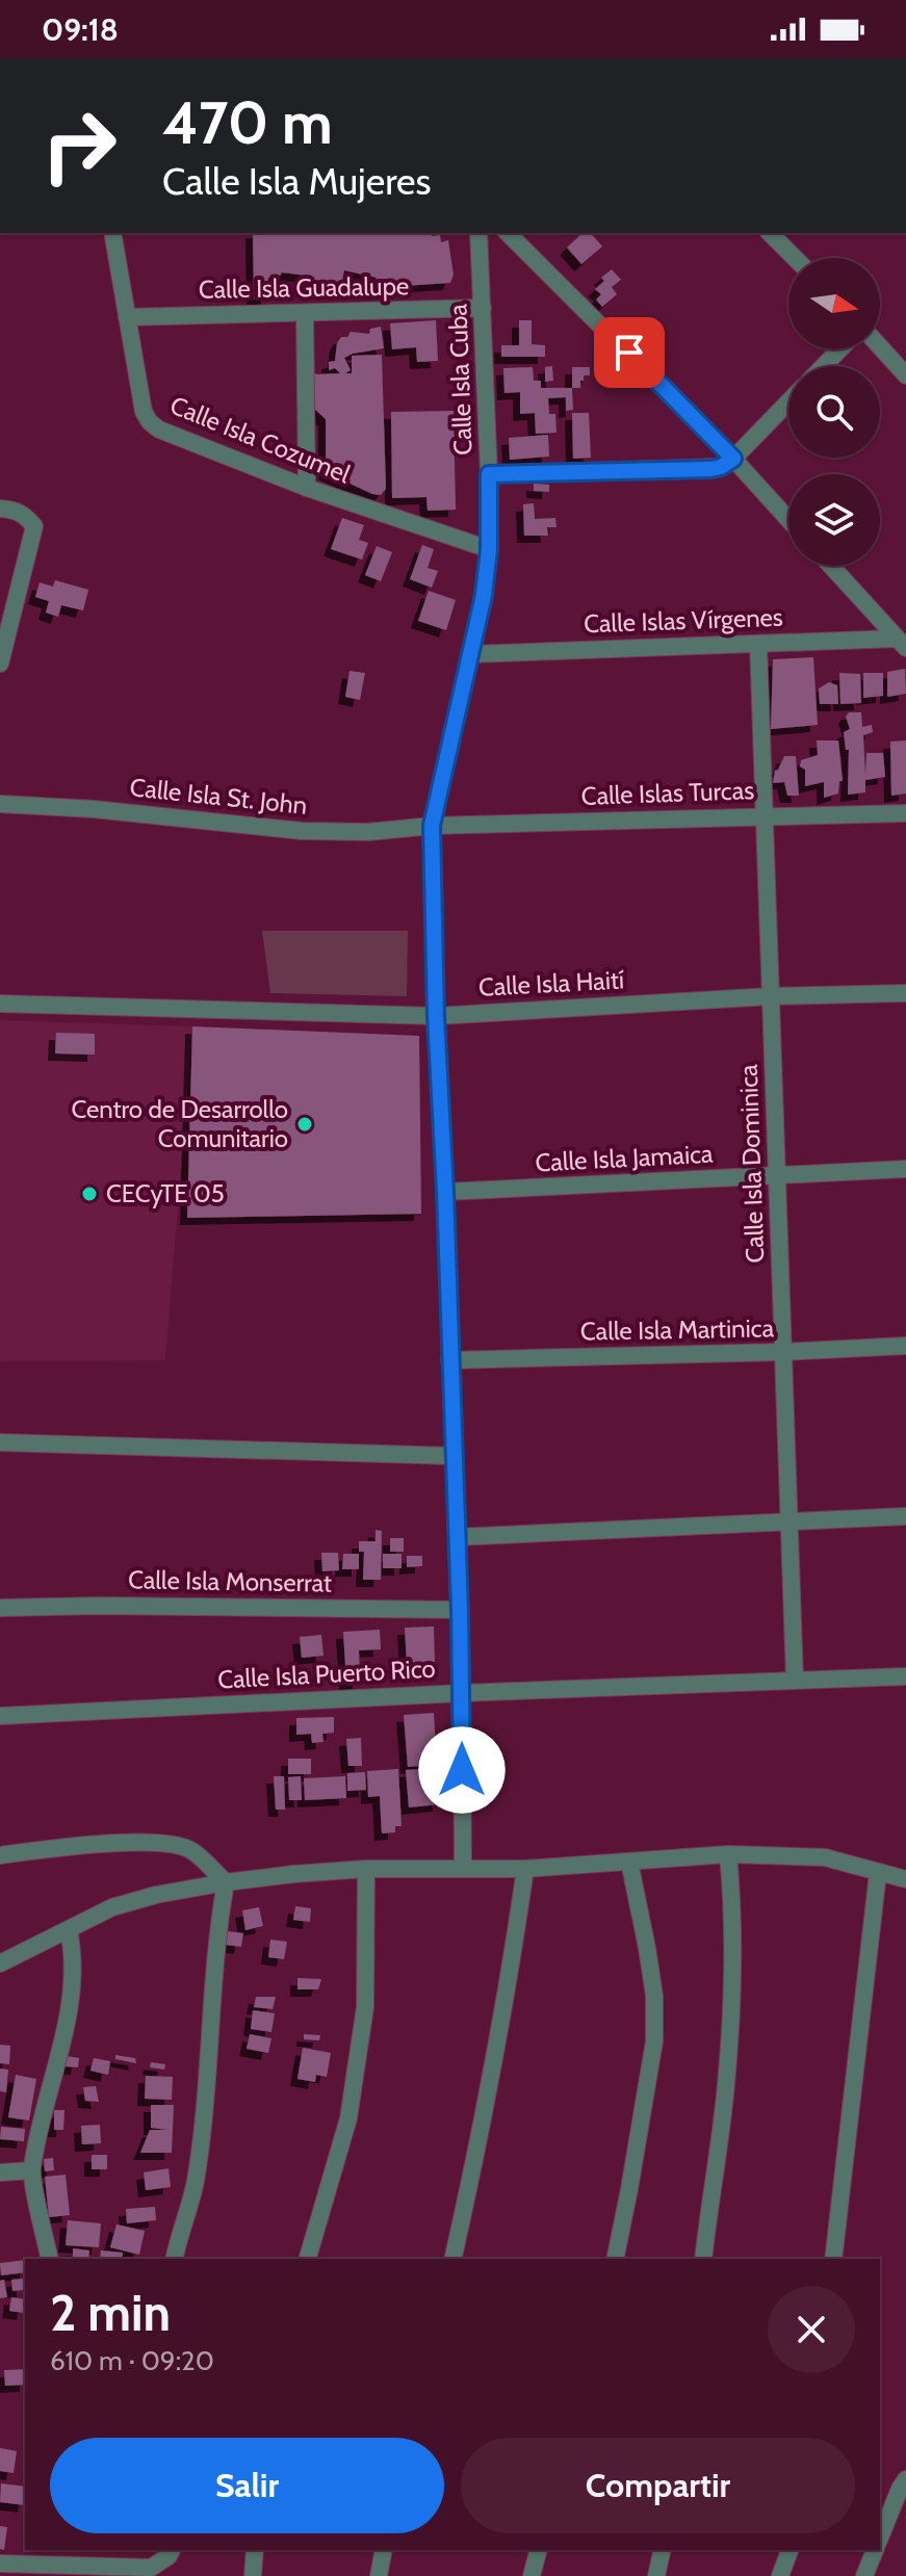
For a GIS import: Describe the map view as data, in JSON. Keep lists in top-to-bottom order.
{
  "streets": {
    "street": [
      "Calle Isla Guadalupe",
      "Calle Isla Cuba",
      "Calle Isla Cozumel",
      "Calle Islas Vírgenes",
      "Calle Islas Turcas",
      "Calle Isla St. John",
      "Calle Isla Haití",
      "Calle Isla Jamaica",
      "Calle Isla Dominica",
      "Calle Isla Martinica",
      "Calle Isla Monserrat",
      "Calle Isla Puerto Rico"
    ]
  },
  "crossings": [
    ["Calle Isla Guadalupe", "Calle Isla Cuba"],
    ["Calle Isla Guadalupe", "Calle Isla Cozumel"],
    ["Calle Isla Cuba", "Calle Isla Cozumel"],
    ["Calle Isla Cuba", "Calle Islas Vírgenes"],
    ["Calle Isla Cuba", "Calle Islas Turcas"],
    ["Calle Isla Cuba", "Calle Isla St. John"],
    ["Calle Isla Cuba", "Calle Isla Haití"],
    ["Calle Isla Cuba", "Calle Isla Jamaica"],
    ["Calle Isla Cuba", "Calle Isla Martinica"],
    ["Calle Isla Cuba", "Calle Isla Monserrat"],
    ["Calle Isla Cuba", "Calle Isla Puerto Rico"],
    ["Calle Islas Vírgenes", "Calle Isla Dominica"],
    ["Calle Islas Turcas", "Calle Isla St. John"],
    ["Calle Islas Turcas", "Calle Isla Dominica"],
    ["Calle Isla Haití", "Calle Isla Dominica"],
    ["Calle Isla Jamaica", "Calle Isla Dominica"],
    ["Calle Isla Dominica", "Calle Isla Martinica"],
    ["Calle Isla Dominica", "Calle Isla Puerto Rico"]
  ],
  "places": ["Centro de Desarrollo Comunitario", "CECyTE 05"],
  "north": "right",
  "page": {
    "status": "09:18",
    "turn": ["470 m", "Calle Isla Mujeres"],
    "heading": ["2 min", "610 m · 09:20"],
    "buttons": ["Salir", "Compartir"]
  }
}
